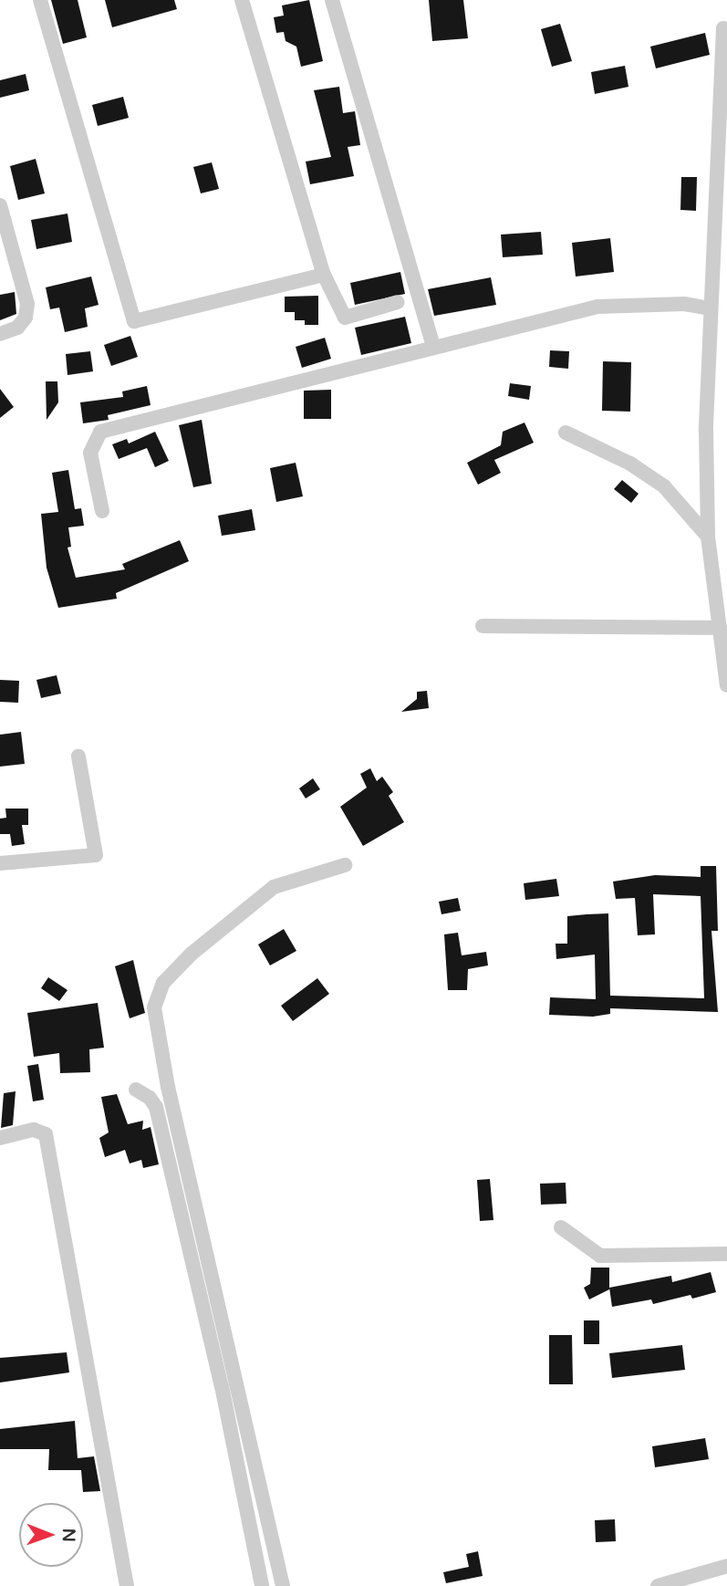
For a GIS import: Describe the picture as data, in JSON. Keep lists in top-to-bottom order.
{
  "north": "right"
}
